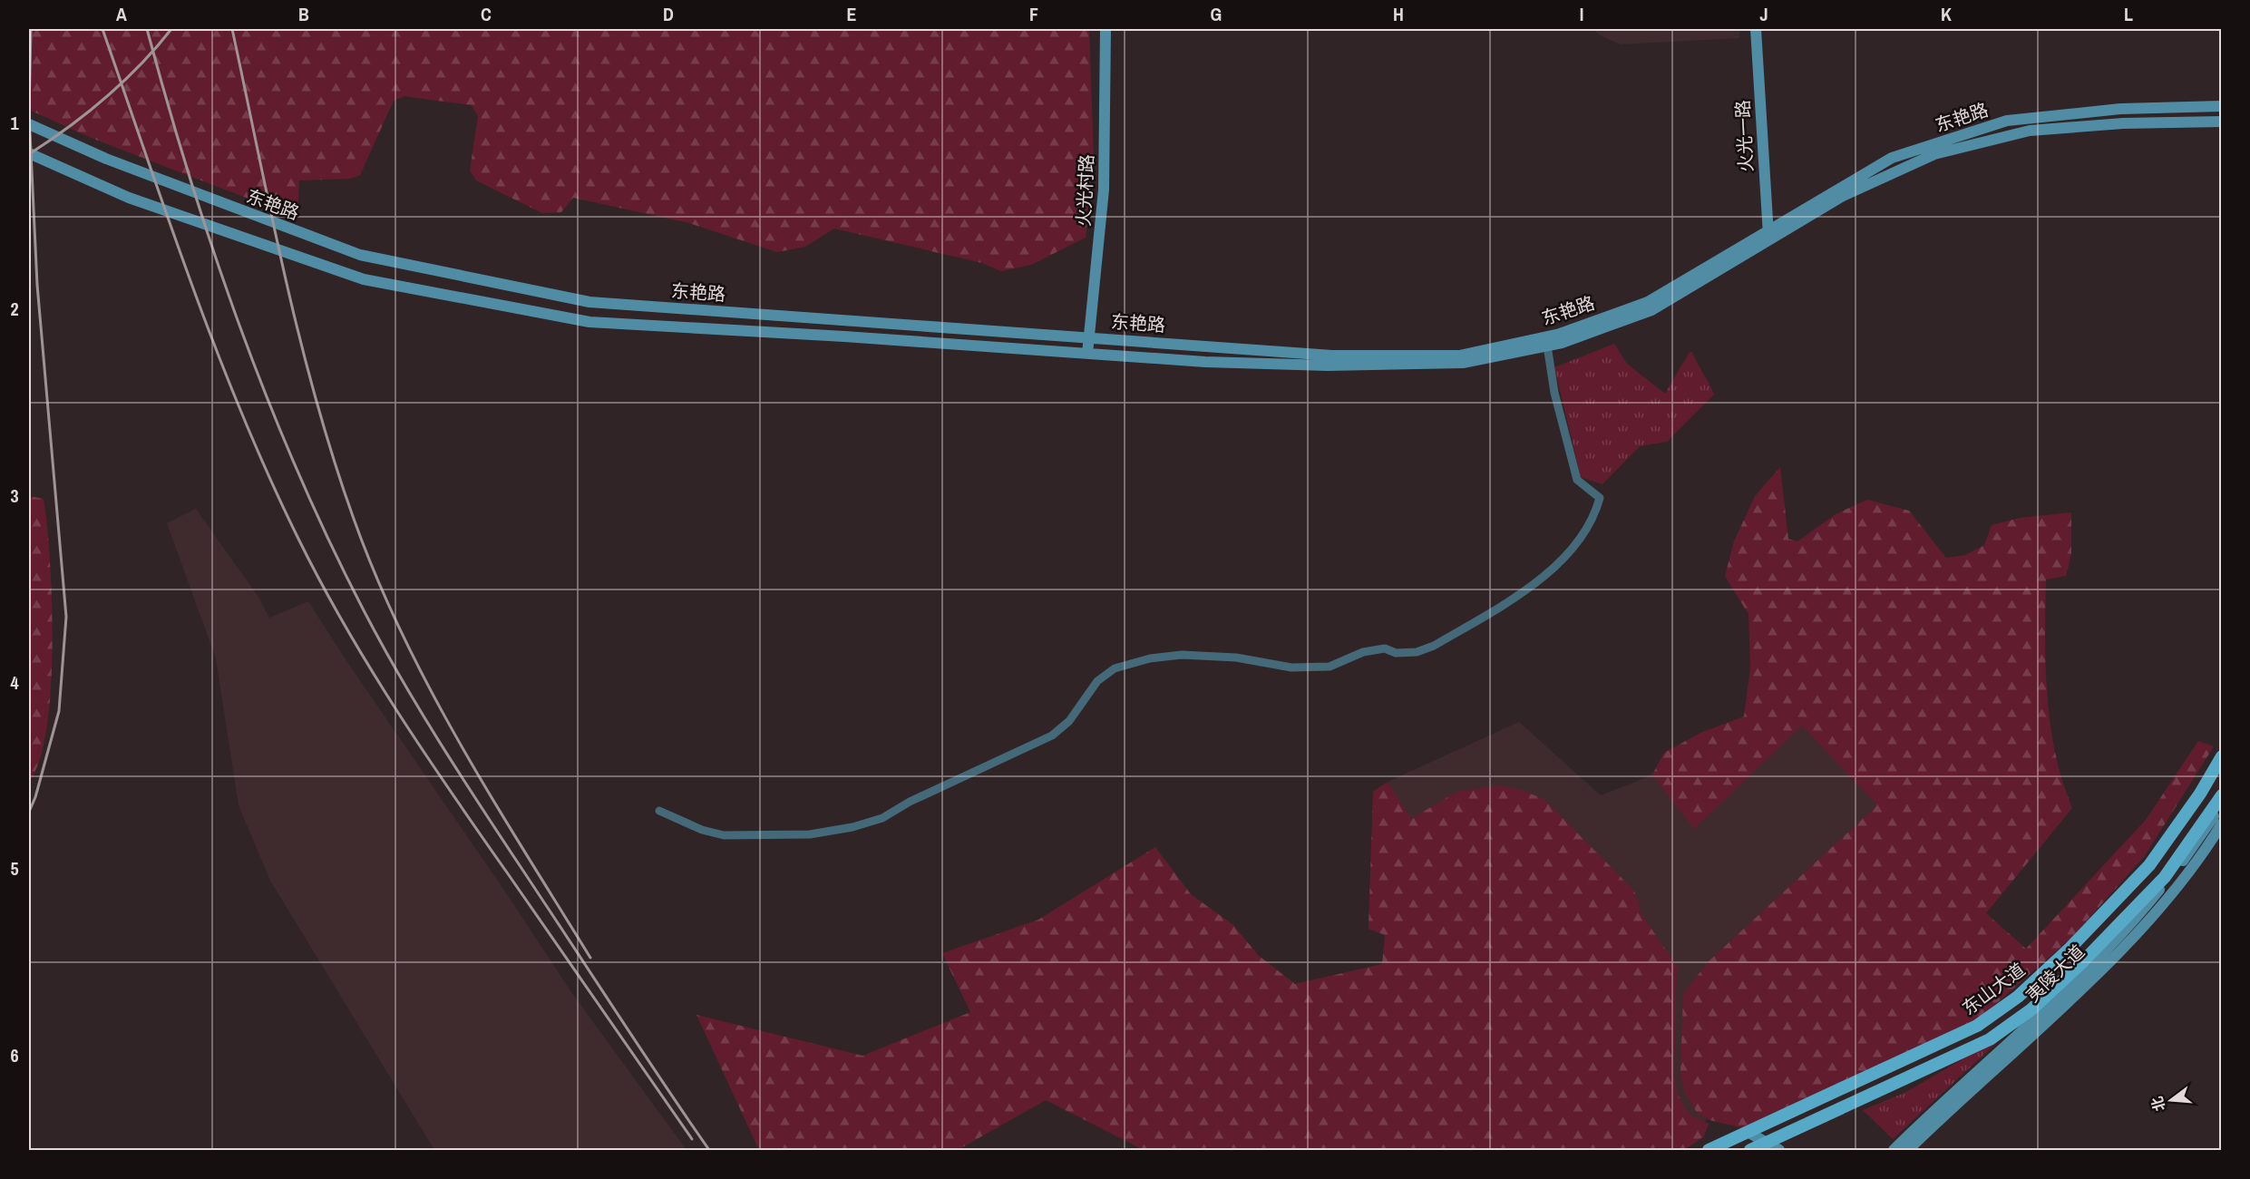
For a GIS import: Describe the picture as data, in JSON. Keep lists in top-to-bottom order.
{
  "streets": {
    "main road": [
      "东艳路",
      "火光一路",
      "火光村路",
      "夷陵大道",
      "东山大道"
    ]
  },
  "crossings": [
    ["东艳路", "火光一路"],
    ["东艳路", "火光村路"]
  ],
  "north": "left",
  "grid": {
    "columns": [
      "A",
      "B",
      "C",
      "D",
      "E",
      "F",
      "G",
      "H",
      "I",
      "J",
      "K",
      "L"
    ],
    "rows": [
      "1",
      "2",
      "3",
      "4",
      "5",
      "6"
    ]
  }
}
